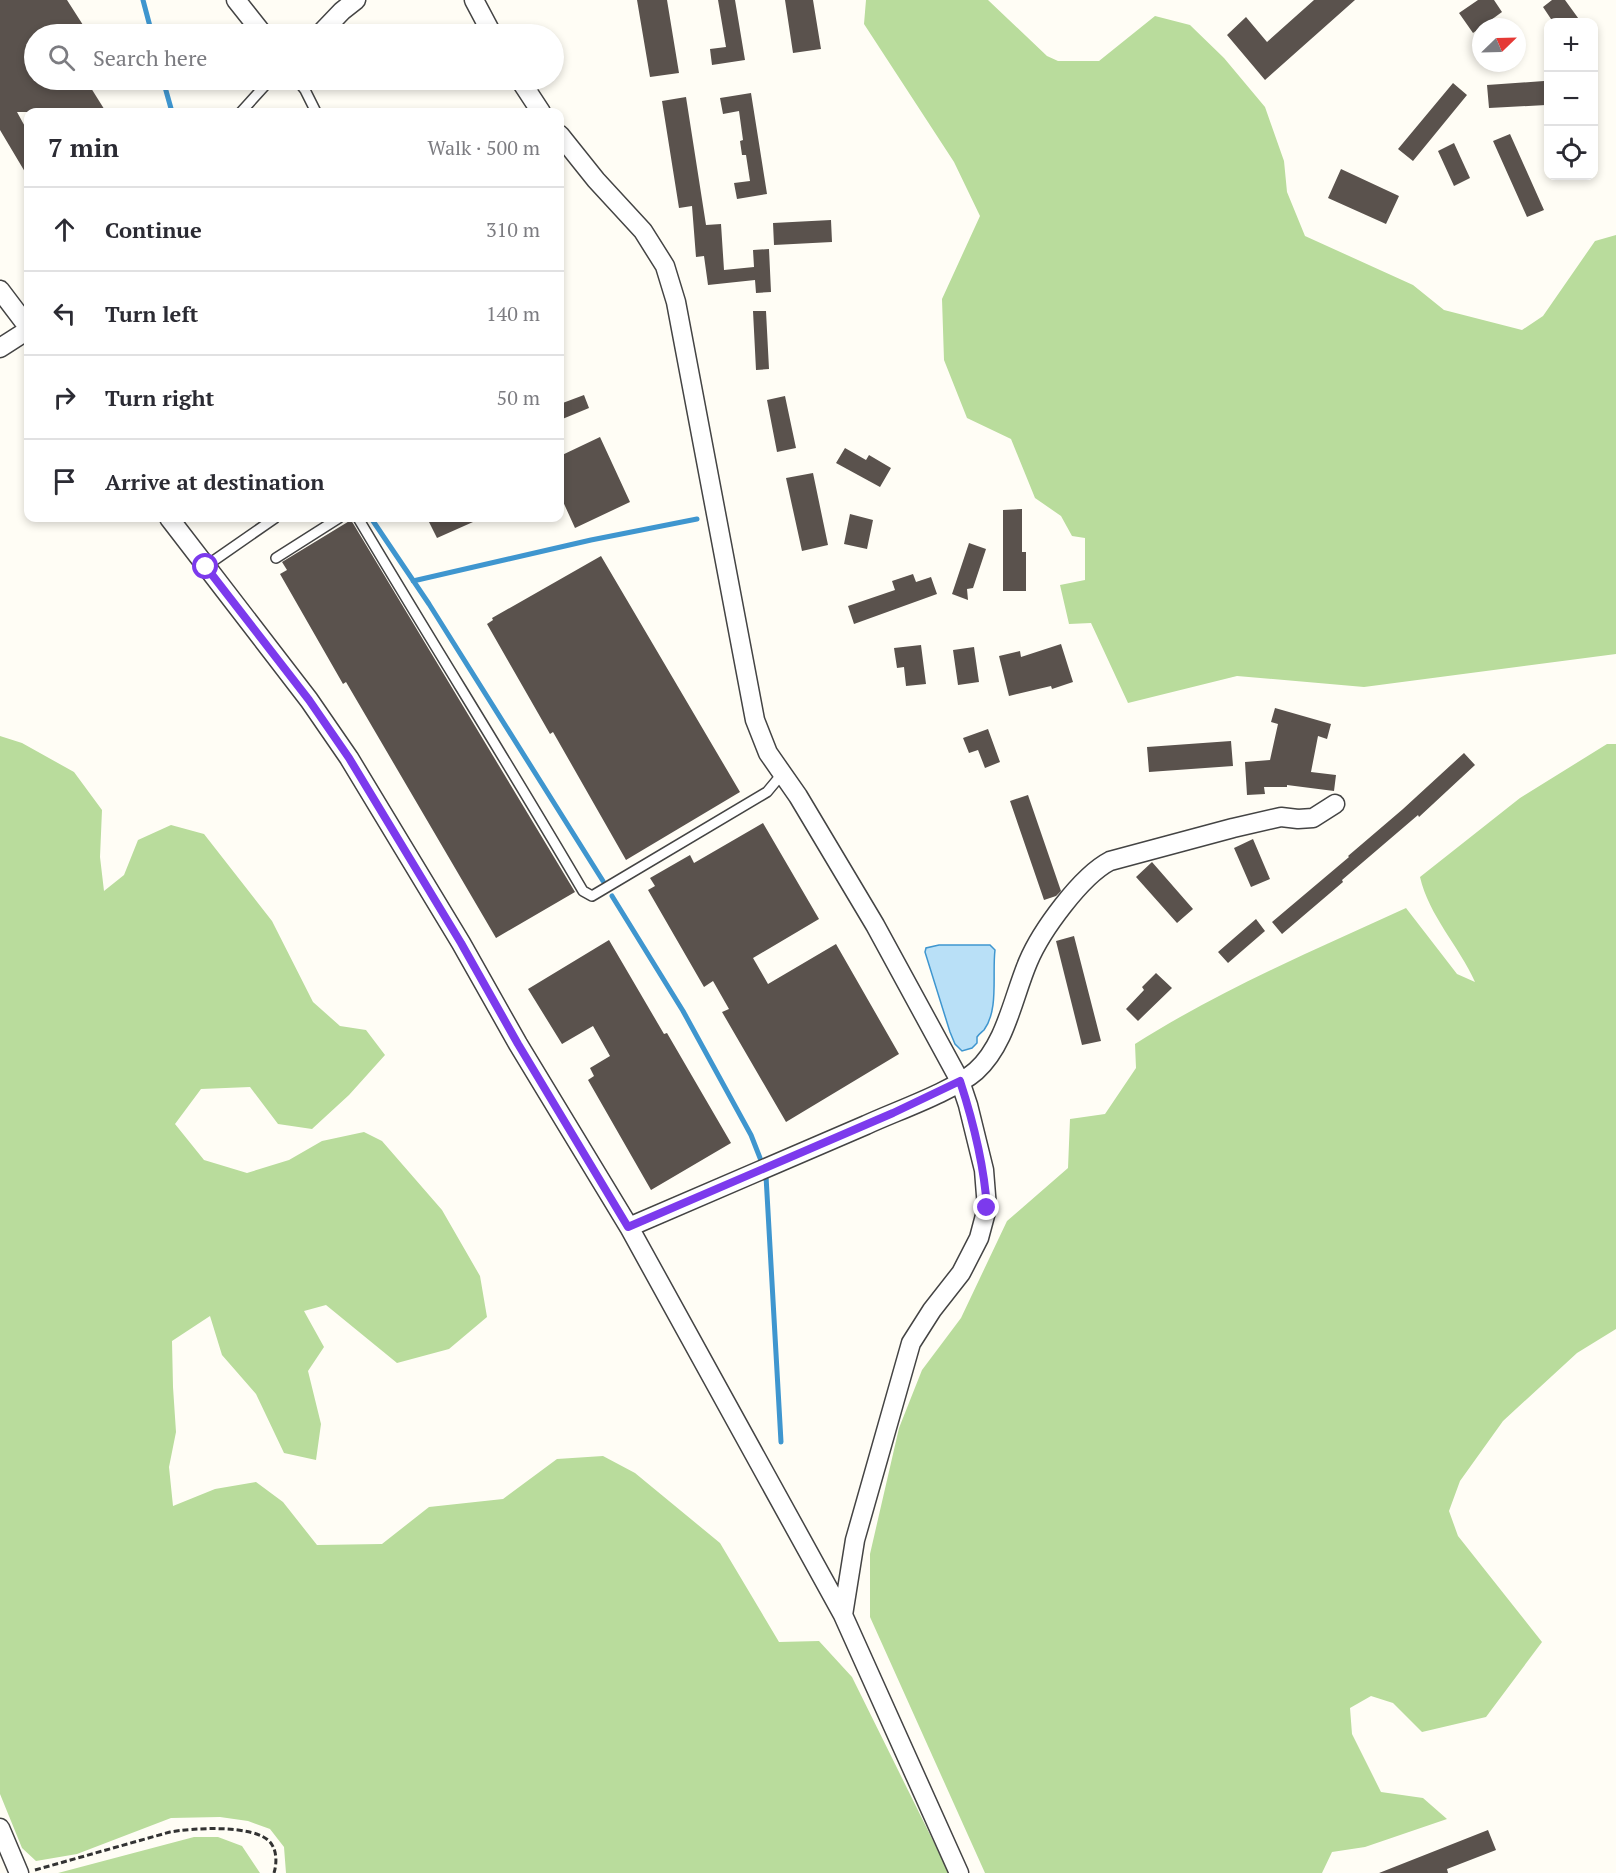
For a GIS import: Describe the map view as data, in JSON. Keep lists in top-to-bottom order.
{
  "north": "top right",
  "page": {
    "map_buttons": ["+", "−"],
    "search": "Search here",
    "heading": ["7 min", "Walk · 500 m"],
    "list": [
      ["Continue", "310 m"],
      ["Turn left", "140 m"],
      ["Turn right", "50 m"],
      "Arrive at destination"
    ]
  }
}
